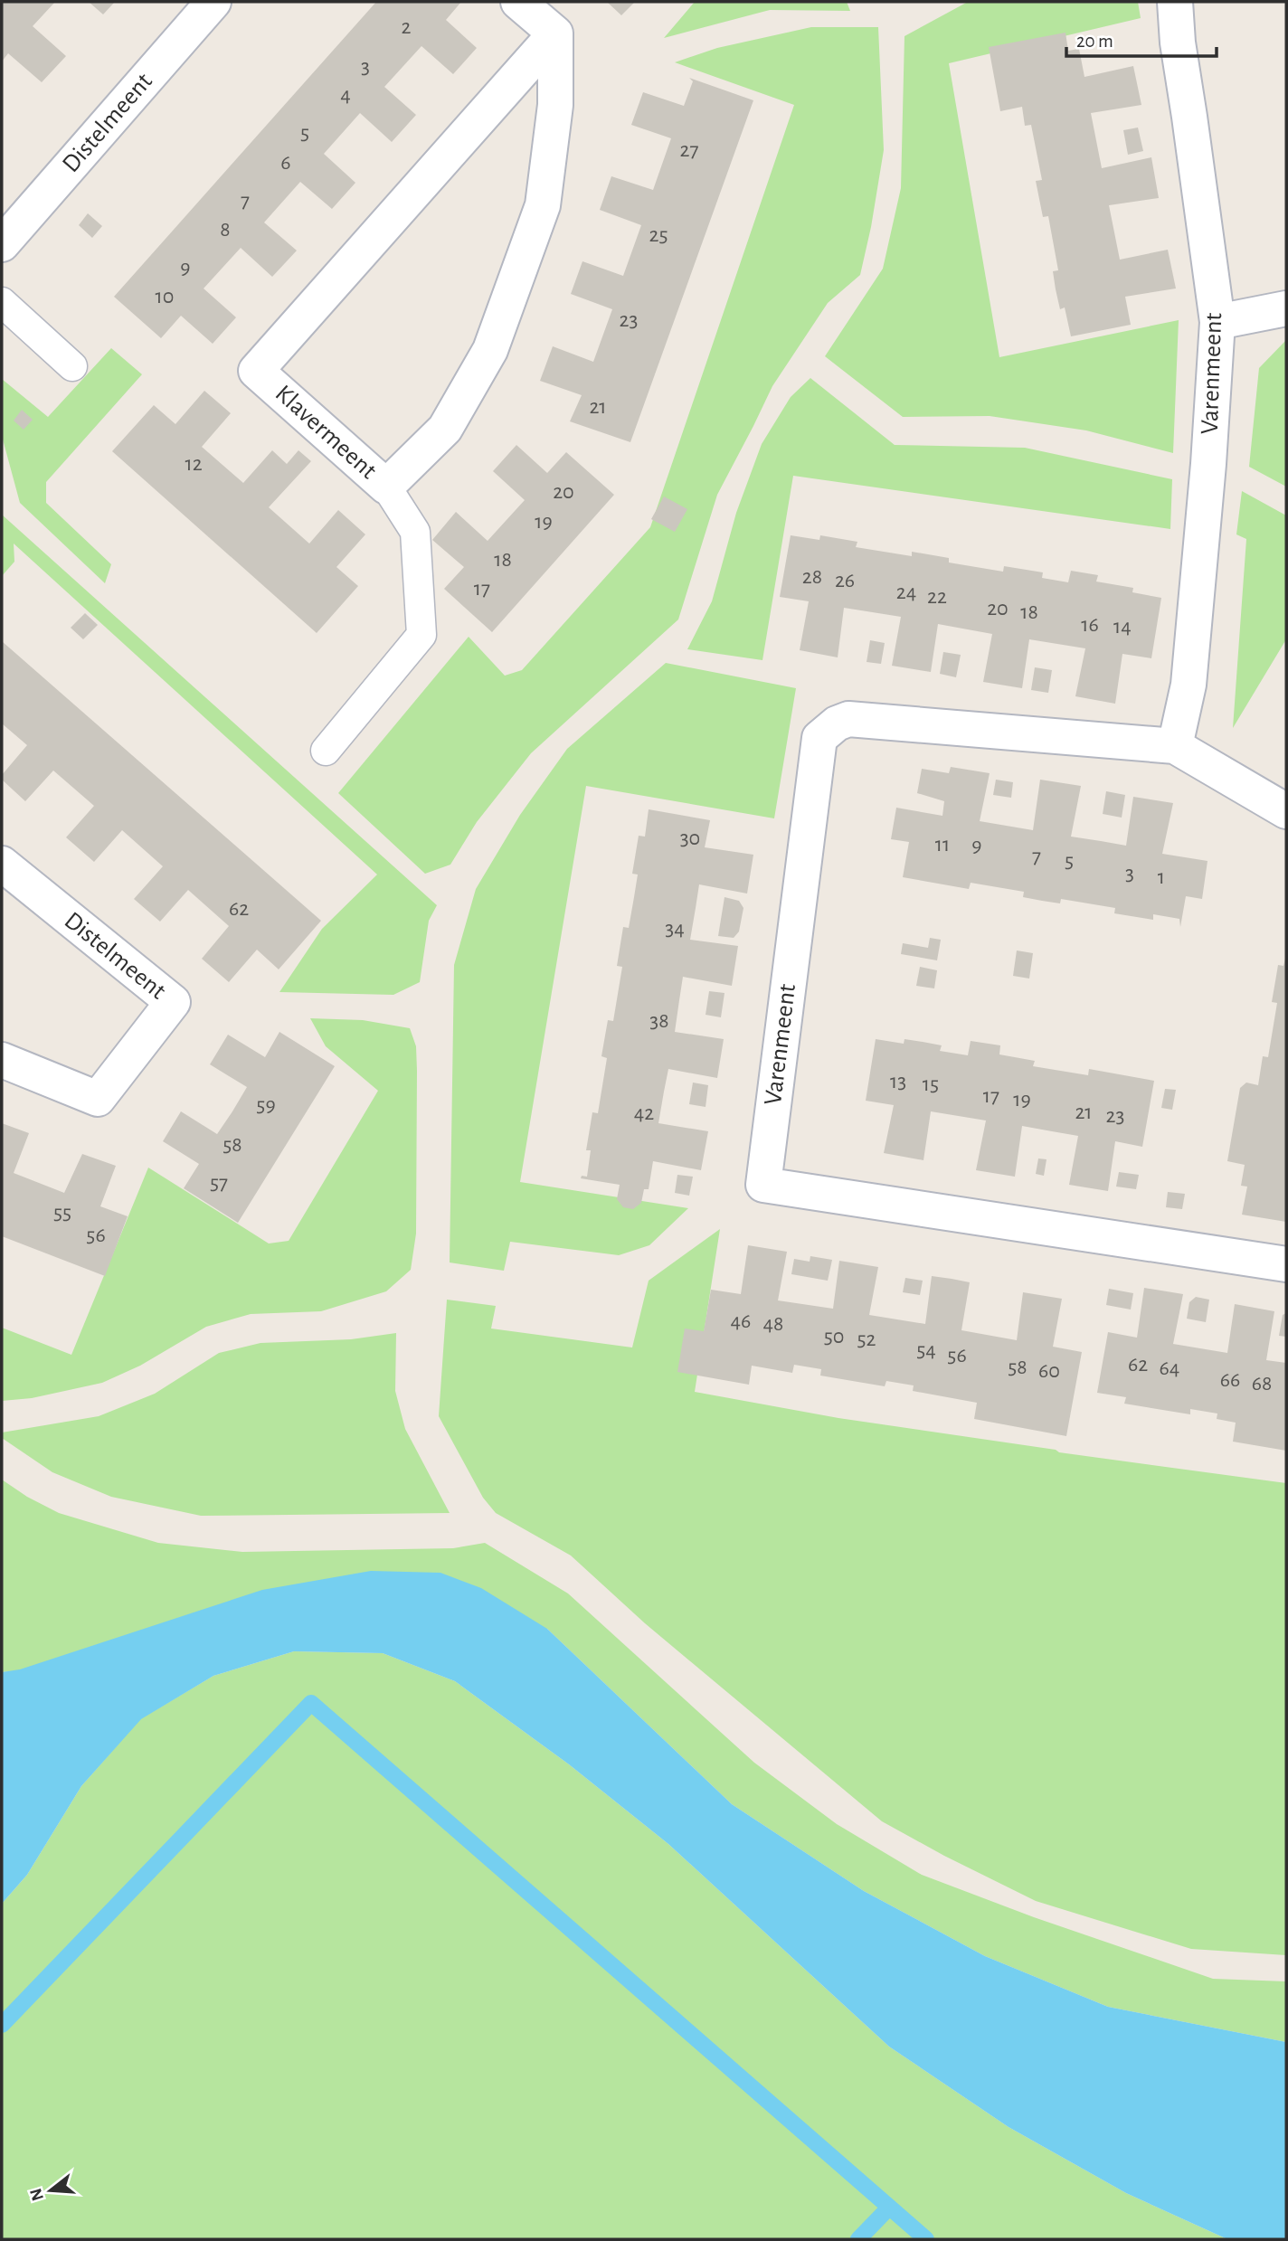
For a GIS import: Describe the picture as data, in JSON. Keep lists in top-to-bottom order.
{
  "streets": {
    "street": ["Distelmeent", "Varenmeent", "Klavermeent"]
  },
  "house_numbers": [
    "2",
    "3",
    "4",
    "5",
    "27",
    "6",
    "7",
    "8",
    "25",
    "9",
    "10",
    "23",
    "21",
    "12",
    "20",
    "19",
    "18",
    "28",
    "26",
    "17",
    "24",
    "22",
    "20",
    "18",
    "16",
    "14",
    "30",
    "11",
    "9",
    "7",
    "5",
    "3",
    "1",
    "62",
    "34",
    "38",
    "13",
    "15",
    "17",
    "19",
    "59",
    "21",
    "42",
    "23",
    "58",
    "57",
    "55",
    "56",
    "46",
    "48",
    "50",
    "52",
    "54",
    "56",
    "62",
    "58",
    "64",
    "60",
    "66",
    "68"
  ],
  "scale_bar": "20 m",
  "north": "left"
}
